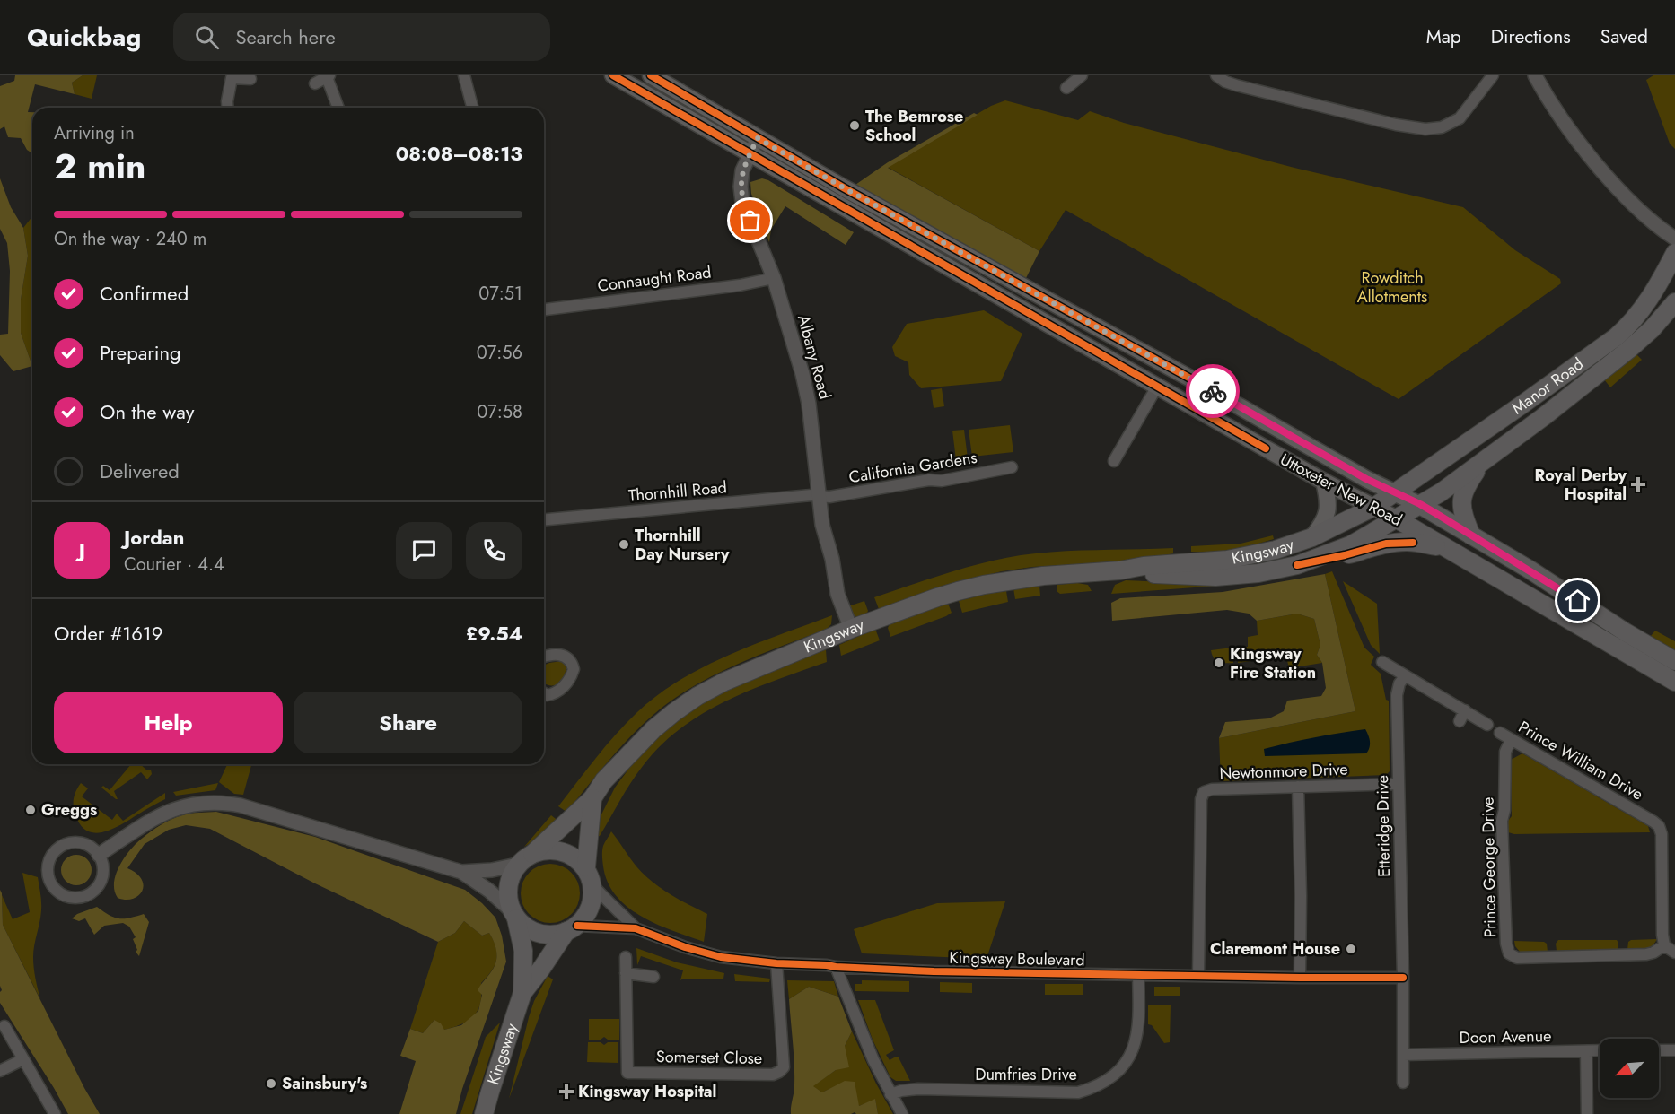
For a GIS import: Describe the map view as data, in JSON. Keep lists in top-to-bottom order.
{
  "streets": {
    "highway": ["Manor Road", "Uttoxeter New Road", "Kingsway"],
    "street": [
      "Connaught Road",
      "Albany Road",
      "California Gardens",
      "Thornhill Road",
      "Prince William Drive",
      "Newtonmore Drive",
      "Etteridge Drive",
      "Prince George Drive",
      "Kingsway Boulevard",
      "Doon Avenue",
      "Somerset Close",
      "Dumfries Drive"
    ]
  },
  "crossings": [
    ["Connaught Road", "Albany Road"],
    ["Albany Road", "California Gardens"],
    ["Albany Road", "Uttoxeter New Road"],
    ["Albany Road", "Thornhill Road"],
    ["Albany Road", "Kingsway"],
    ["Manor Road", "Uttoxeter New Road"],
    ["Manor Road", "Kingsway"],
    ["California Gardens", "Thornhill Road"],
    ["Uttoxeter New Road", "Kingsway"],
    ["Prince William Drive", "Prince George Drive"],
    ["Newtonmore Drive", "Etteridge Drive"],
    ["Newtonmore Drive", "Kingsway Boulevard"],
    ["Etteridge Drive", "Kingsway Boulevard"],
    ["Etteridge Drive", "Doon Avenue"],
    ["Kingsway Boulevard", "Somerset Close"],
    ["Kingsway Boulevard", "Dumfries Drive"]
  ],
  "parks": ["Rowditch Allotments"],
  "places": {
    "other": [
      "The Bemrose School",
      "Thornhill Day Nursery",
      "Kingsway Fire Station",
      "Greggs",
      "Claremont House",
      "Sainsbury's"
    ],
    "health": ["Royal Derby Hospital", "Kingsway Hospital"]
  },
  "north": "bottom left",
  "page": {
    "header": "Quickbag",
    "search": "Search here",
    "nav": ["Map", "Directions", "Saved"],
    "heading": ["2 min", "Arriving in", "08:08–08:13"],
    "panel": [
      "Jordan",
      "Courier · 4.4",
      "Order #1619",
      "£9.54"
    ],
    "bar": "On the way · 240 m",
    "list": [
      ["Confirmed", "07:51"],
      ["Preparing", "07:56"],
      ["On the way", "07:58"],
      "Delivered"
    ],
    "round": "J",
    "buttons": ["Help", "Share"]
  }
}
